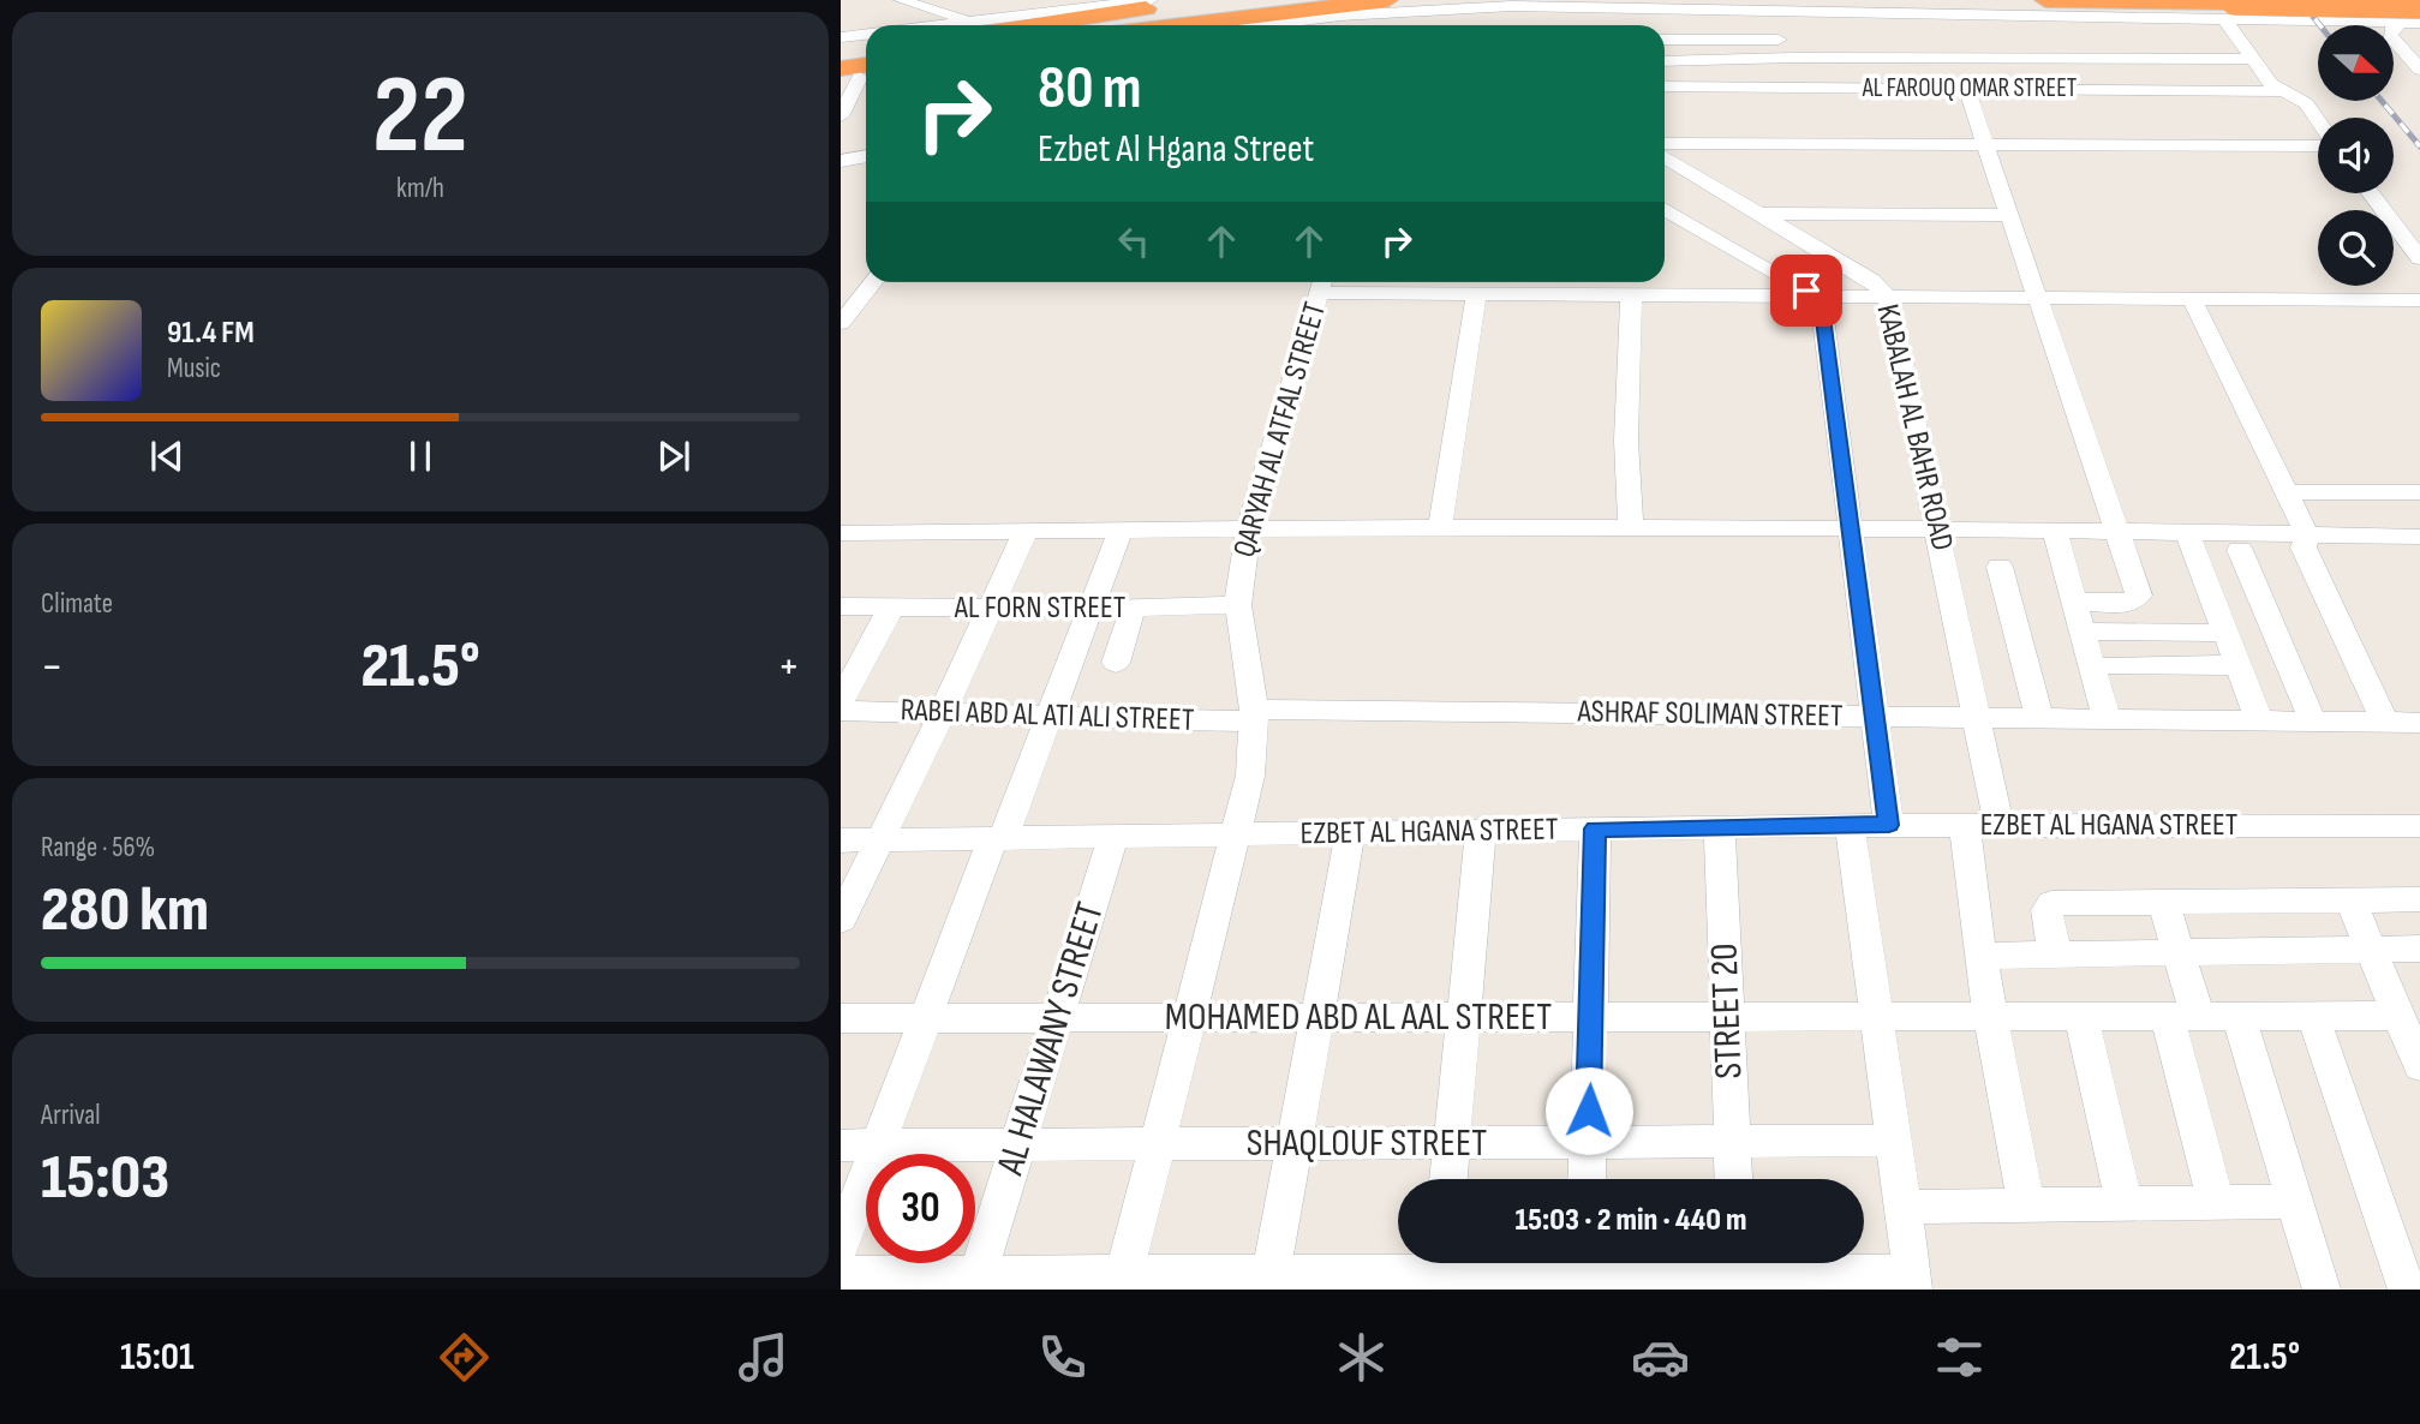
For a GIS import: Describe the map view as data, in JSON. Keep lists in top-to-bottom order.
{
  "streets": {
    "street": [
      "AL FAROUQ OMAR STREET",
      "KABALAH AL BAHR ROAD",
      "QARYAH AL ATFAL STREET",
      "AL FORN STREET",
      "ASHRAF SOLIMAN STREET",
      "RABEI ABD AL ATI ALI STREET",
      "EZBET AL HGANA STREET",
      "STREET 20",
      "MOHAMED ABD AL AAL STREET",
      "AL HALAWANY STREET",
      "SHAQLOUF STREET"
    ]
  },
  "crossings": [
    ["KABALAH AL BAHR ROAD", "ASHRAF SOLIMAN STREET"],
    ["KABALAH AL BAHR ROAD", "EZBET AL HGANA STREET"],
    ["QARYAH AL ATFAL STREET", "AL FORN STREET"],
    ["QARYAH AL ATFAL STREET", "ASHRAF SOLIMAN STREET"],
    ["QARYAH AL ATFAL STREET", "RABEI ABD AL ATI ALI STREET"],
    ["QARYAH AL ATFAL STREET", "EZBET AL HGANA STREET"],
    ["QARYAH AL ATFAL STREET", "MOHAMED ABD AL AAL STREET"],
    ["QARYAH AL ATFAL STREET", "SHAQLOUF STREET"],
    ["ASHRAF SOLIMAN STREET", "RABEI ABD AL ATI ALI STREET"],
    ["EZBET AL HGANA STREET", "STREET 20"],
    ["EZBET AL HGANA STREET", "AL HALAWANY STREET"],
    ["STREET 20", "MOHAMED ABD AL AAL STREET"],
    ["STREET 20", "SHAQLOUF STREET"],
    ["MOHAMED ABD AL AAL STREET", "AL HALAWANY STREET"],
    ["AL HALAWANY STREET", "SHAQLOUF STREET"]
  ],
  "north": "right",
  "page": {
    "tile": [
      ["22", "km/h"],
      "Climate",
      ["Range · 56%", "280 km"],
      ["Arrival", "15:03"]
    ],
    "turn": ["80 m", "Ezbet Al Hgana Street"],
    "song": ["91.4 FM", "Music"],
    "heat": ["−", "21.5°", "+"],
    "limit": "30",
    "trip": "15:03 · 2 min · 440 m",
    "tabs": ["15:01", "21.5°"]
  }
}
